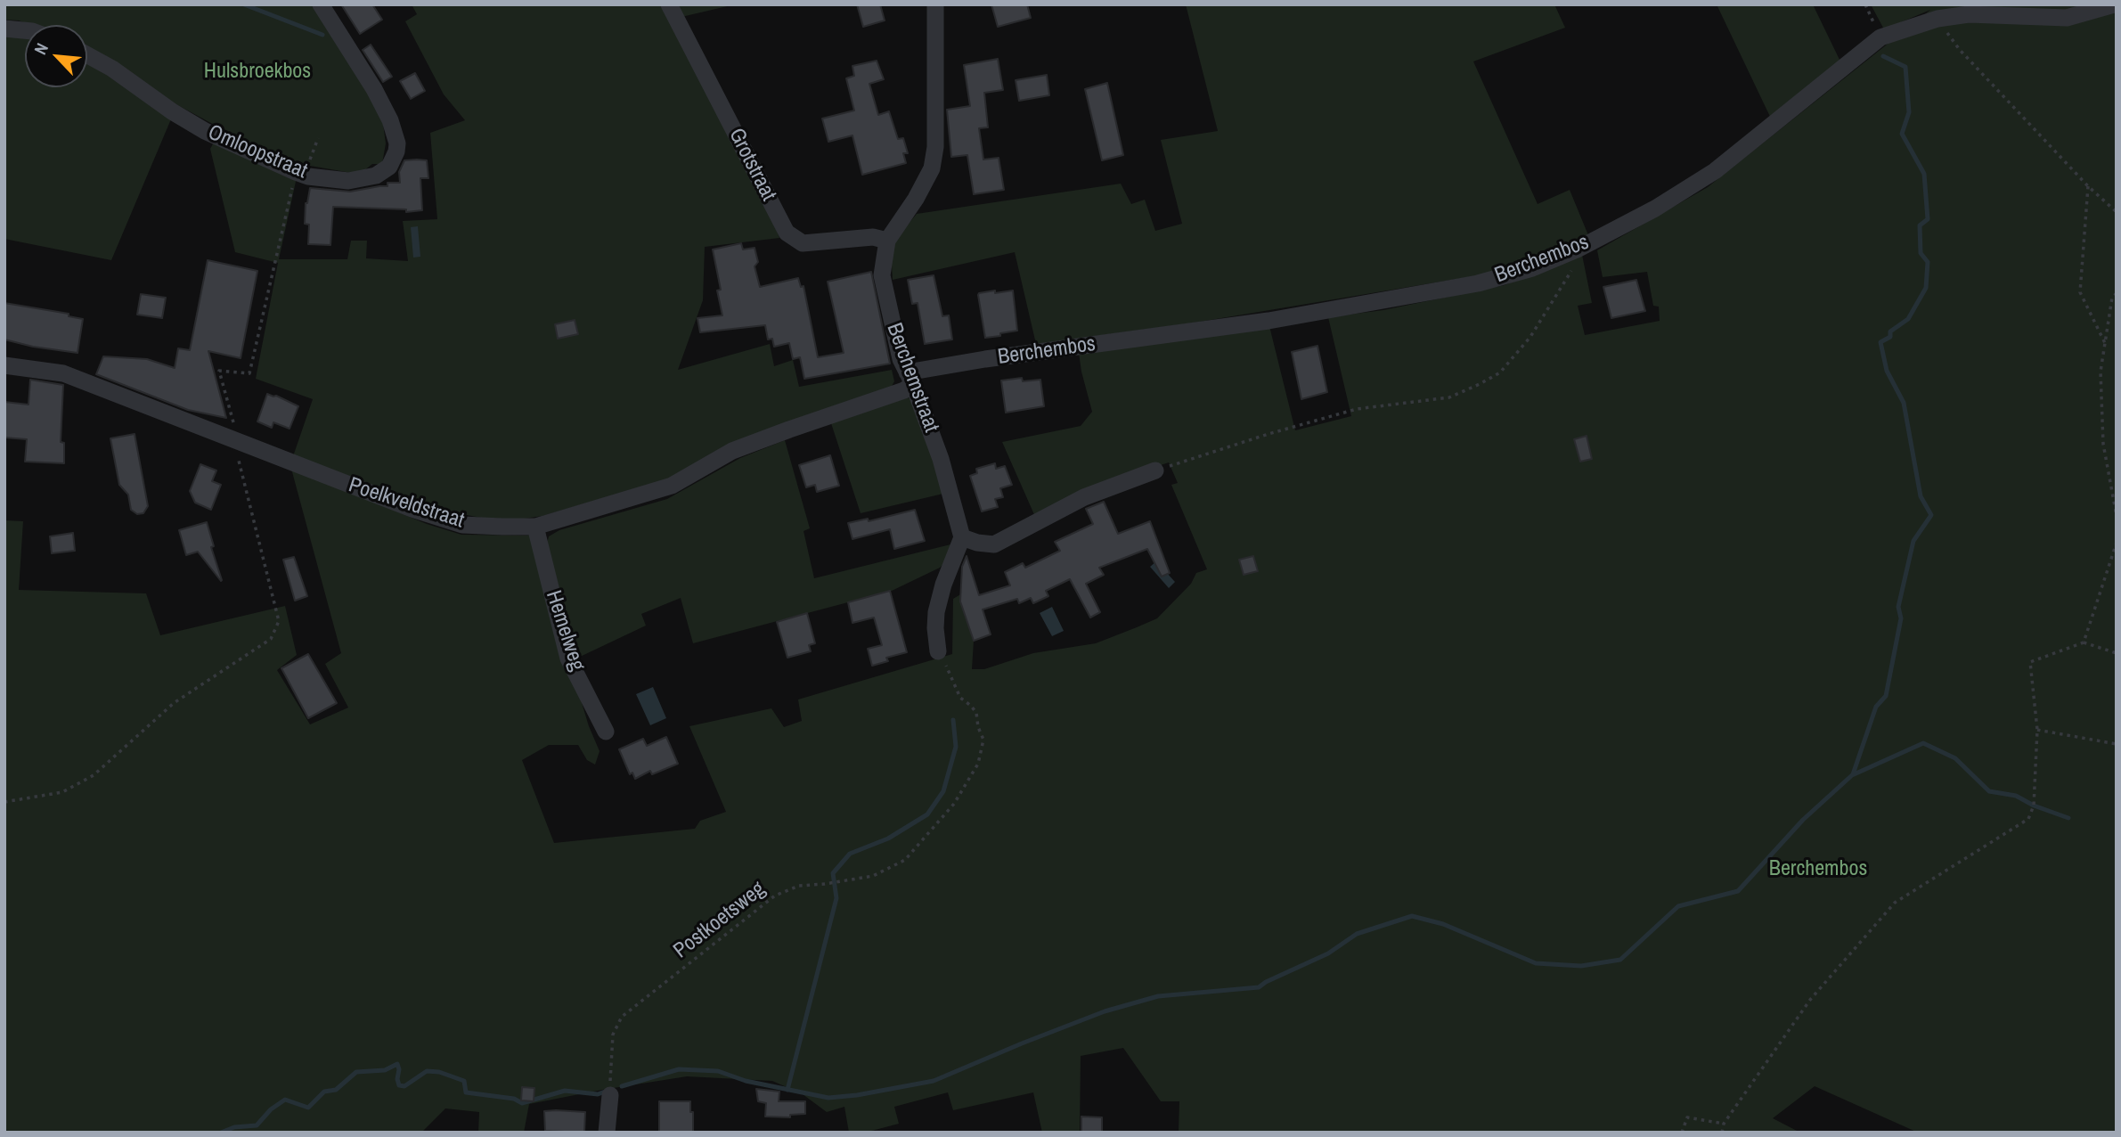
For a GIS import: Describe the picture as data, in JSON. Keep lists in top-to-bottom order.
{
  "streets": {
    "street": [
      "Omloopstraat",
      "Grotstraat",
      "Berchembos",
      "Berchemstraat",
      "Poelkveldstraat",
      "Hemelweg"
    ],
    "path": ["Postkoetsweg"]
  },
  "crossings": [
    ["Grotstraat", "Berchemstraat"],
    ["Berchembos", "Berchemstraat"],
    ["Berchembos", "Poelkveldstraat"],
    ["Berchemstraat", "Poelkveldstraat"],
    ["Poelkveldstraat", "Hemelweg"]
  ],
  "parks": ["Hulsbroekbos", "Berchembos"],
  "north": "top left"
}
